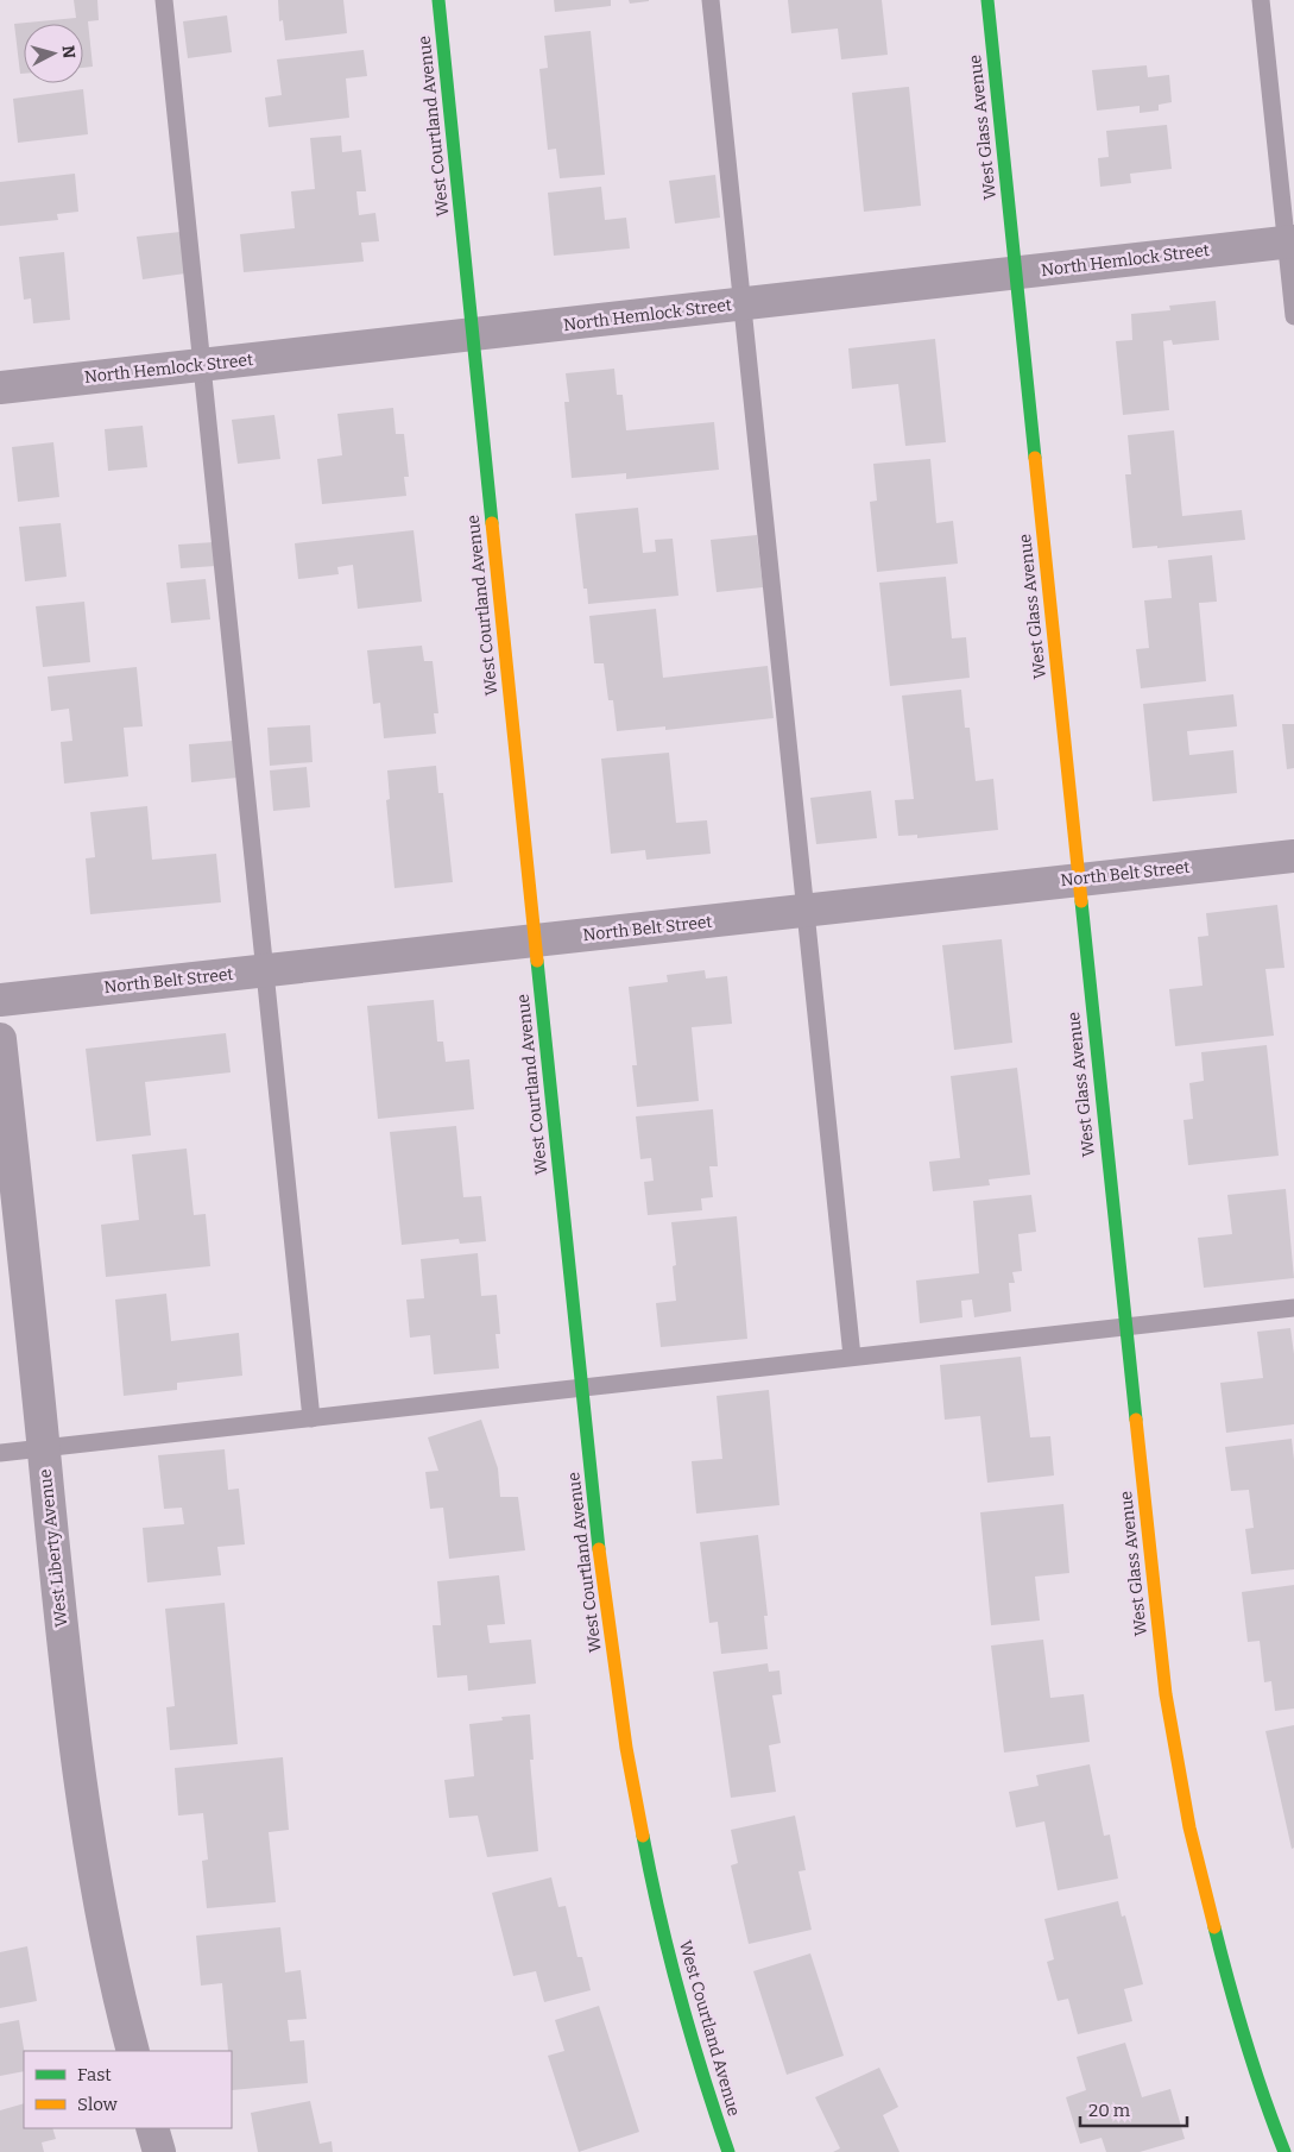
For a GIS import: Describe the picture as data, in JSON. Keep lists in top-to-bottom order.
{
  "streets": {
    "street": [
      "West Courtland Avenue",
      "West Glass Avenue",
      "North Hemlock Street",
      "North Belt Street",
      "West Liberty Avenue"
    ]
  },
  "crossings": [
    ["West Courtland Avenue", "North Hemlock Street"],
    ["West Courtland Avenue", "North Belt Street"],
    ["West Glass Avenue", "North Hemlock Street"],
    ["West Glass Avenue", "North Belt Street"]
  ],
  "legend": ["Fast", "Slow"],
  "scale_bar": "20 m",
  "north": "right"
}
